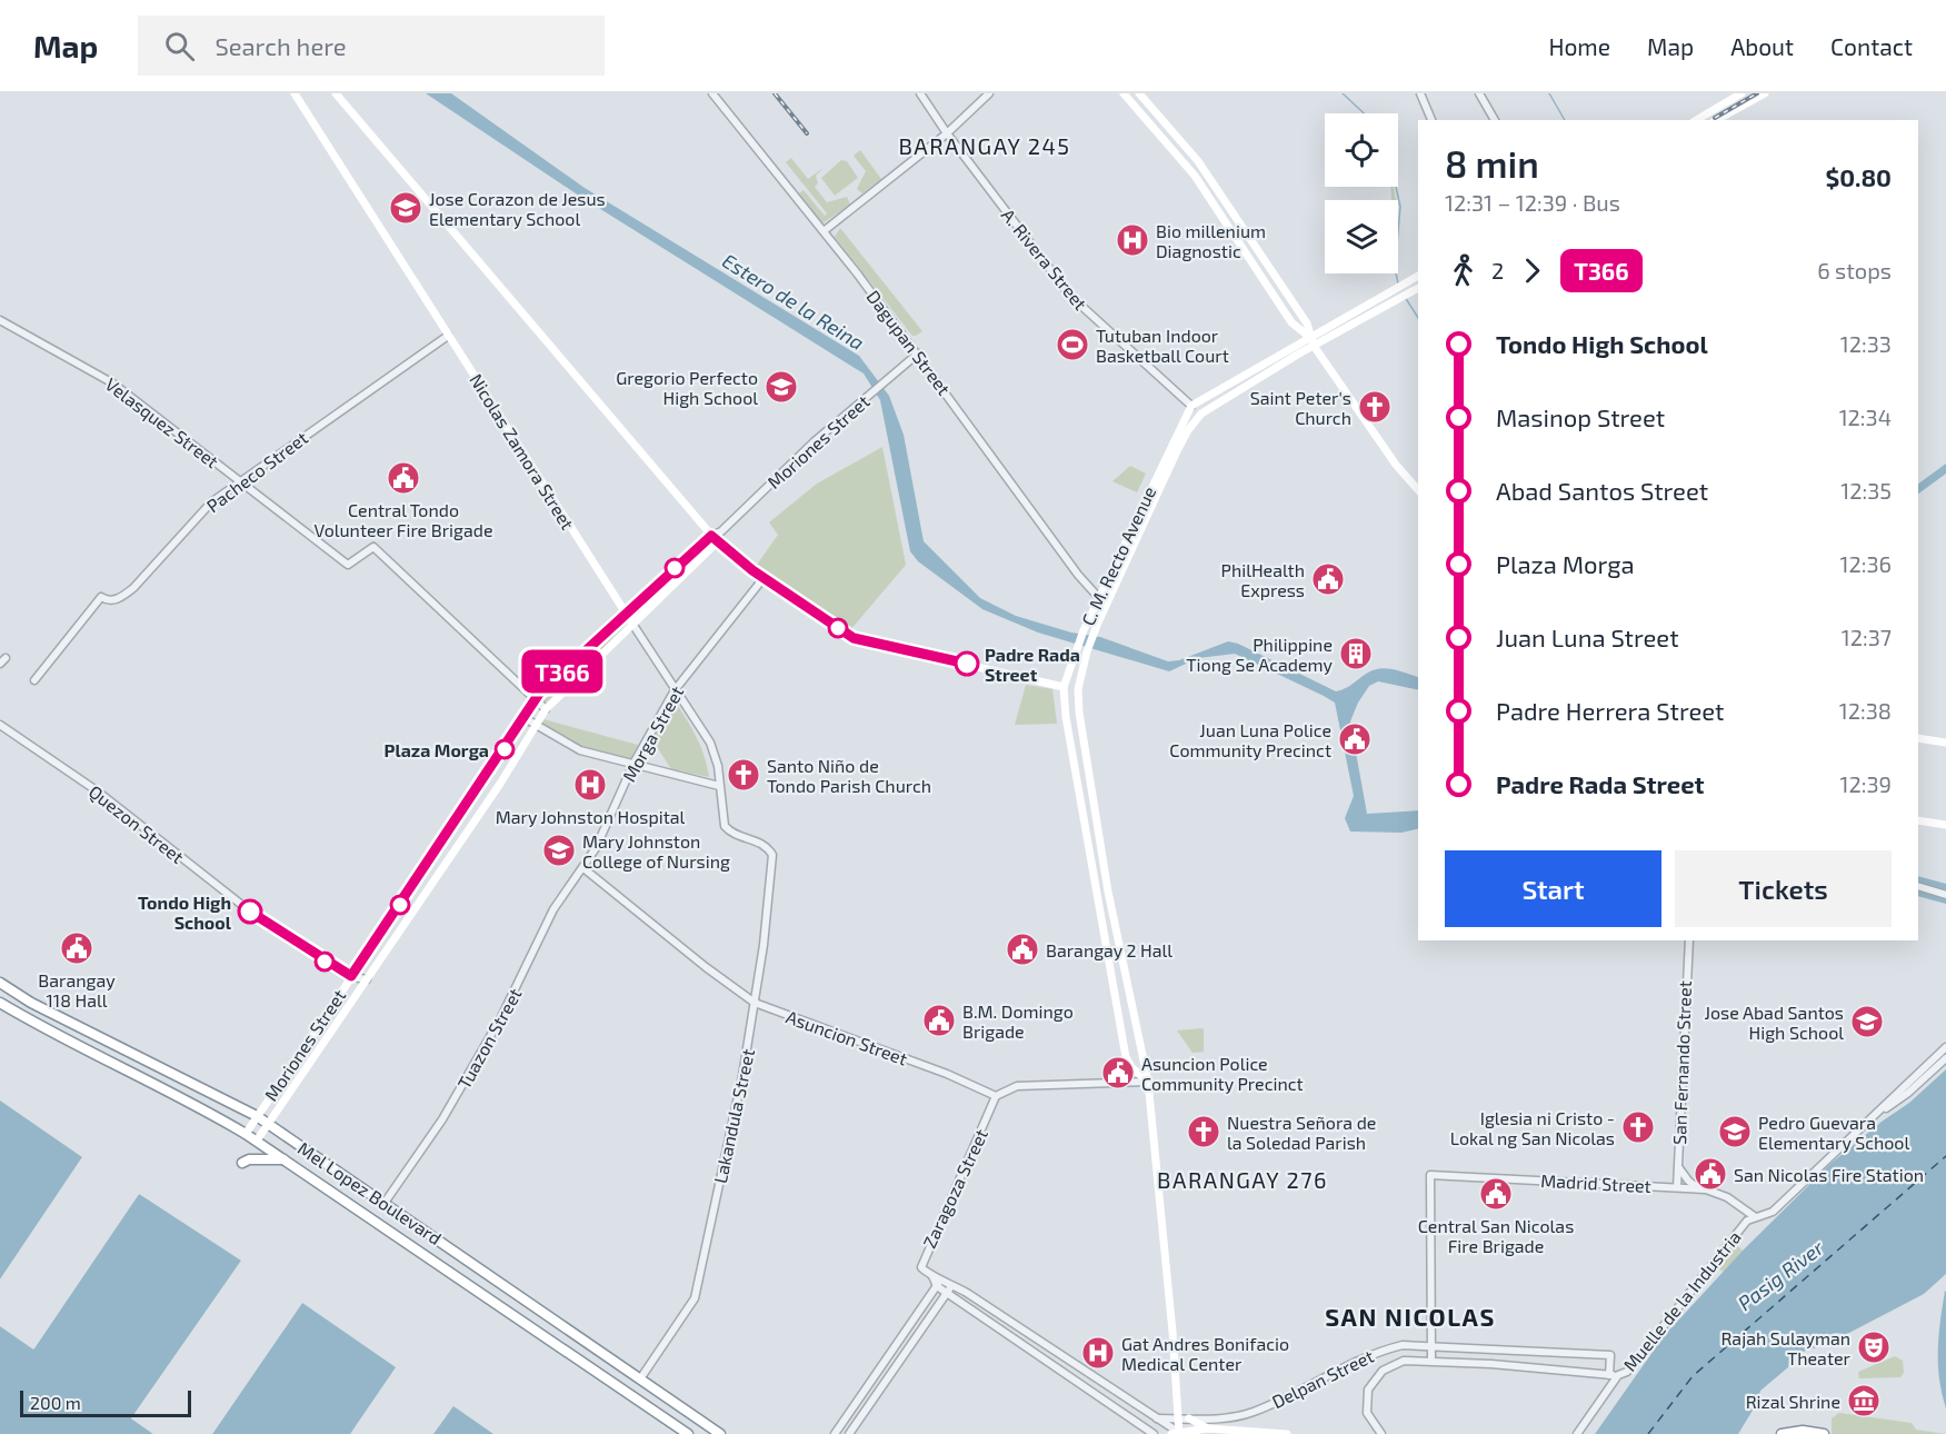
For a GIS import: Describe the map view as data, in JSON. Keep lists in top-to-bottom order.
{
  "streets": {
    "highway": ["Mel Lopez Boulevard"],
    "main road": ["Moriones Street", "Nicolas Zamora Street", "C. M. Recto Avenue"],
    "street": [
      "A. Rivera Street",
      "Dagupan Street",
      "Velasquez Street",
      "Pacheco Street",
      "Morga Street",
      "Quezon Street",
      "Asuncion Street",
      "Tuazon Street",
      "San Fernando Street",
      "Lakandula Street",
      "Madrid Street",
      "Zaragoza Street",
      "Muelle de la Industria",
      "Delpan Street"
    ]
  },
  "crossings": [
    ["A. Rivera Street", "C. M. Recto Avenue"],
    ["Dagupan Street", "Moriones Street"],
    ["Dagupan Street", "C. M. Recto Avenue"],
    ["Velasquez Street", "Moriones Street"],
    ["Velasquez Street", "Pacheco Street"],
    ["Moriones Street", "Nicolas Zamora Street"],
    ["Moriones Street", "Quezon Street"],
    ["Moriones Street", "Mel Lopez Boulevard"],
    ["Nicolas Zamora Street", "Pacheco Street"],
    ["Nicolas Zamora Street", "Morga Street"],
    ["Nicolas Zamora Street", "Lakandula Street"],
    ["C. M. Recto Avenue", "Delpan Street"],
    ["Morga Street", "Asuncion Street"],
    ["Morga Street", "Tuazon Street"],
    ["Asuncion Street", "Tuazon Street"],
    ["Asuncion Street", "Lakandula Street"],
    ["Asuncion Street", "Zaragoza Street"],
    ["Tuazon Street", "Mel Lopez Boulevard"],
    ["San Fernando Street", "Madrid Street"],
    ["Lakandula Street", "Mel Lopez Boulevard"],
    ["Madrid Street", "Muelle de la Industria"],
    ["Madrid Street", "Delpan Street"],
    ["Muelle de la Industria", "Delpan Street"]
  ],
  "districts": ["BARANGAY 245", "BARANGAY 276", "SAN NICOLAS"],
  "water": ["Estero de la Reina", "Pasig River"],
  "places": {
    "school or university": [
      "Jose Corazon de Jesus Elementary School",
      "Gregorio Perfecto High School",
      "Mary Johnston College of Nursing",
      "Jose Abad Santos High School",
      "Pedro Guevara Elementary School"
    ],
    "hospital": ["Bio millenium Diagnostic", "Mary Johnston Hospital", "Gat Andres Bonifacio Medical Center"],
    "sports": ["Tutuban Indoor Basketball Court"],
    "church": [
      "Saint Peter's Church",
      "Santo Niño de Tondo Parish Church",
      "Iglesia ni Cristo - Lokal ng San Nicolas",
      "Nuestra Señora de la Soledad Parish"
    ],
    "public building": [
      "Central Tondo Volunteer Fire Brigade",
      "PhilHealth Express",
      "Juan Luna Police Community Precinct",
      "Barangay 118 Hall",
      "Barangay 2 Hall",
      "B.M. Domingo Brigade",
      "Asuncion Police Community Precinct",
      "San Nicolas Fire Station",
      "Central San Nicolas Fire Brigade"
    ],
    "building": ["Philippine Tiong Se Academy"],
    "other": ["Padre Rada Street", "Plaza Morga", "Tondo High School"],
    "theatre": ["Rajah Sulayman Theater"],
    "museum": ["Rizal Shrine"]
  },
  "lines": ["bus line T366"],
  "scale_bar": "200 m",
  "page": {
    "header": "Map",
    "search": "Search here",
    "nav": [
      "Home",
      "Map",
      "About",
      "Contact"
    ],
    "on_map": "T366",
    "heading": ["8 min", "12:31 – 12:39 · Bus", "$0.80"],
    "legs": ["2", "T366", "6 stops"],
    "list": [
      {
        "name": "Tondo High School",
        "value": "12:33"
      },
      {
        "name": "Masinop Street",
        "value": "12:34"
      },
      {
        "name": "Abad Santos Street",
        "value": "12:35"
      },
      {
        "name": "Plaza Morga",
        "value": "12:36"
      },
      {
        "name": "Juan Luna Street",
        "value": "12:37"
      },
      {
        "name": "Padre Herrera Street",
        "value": "12:38"
      },
      {
        "name": "Padre Rada Street",
        "value": "12:39"
      }
    ],
    "buttons": ["Start", "Tickets"],
    "scale": "200 m"
  }
}
